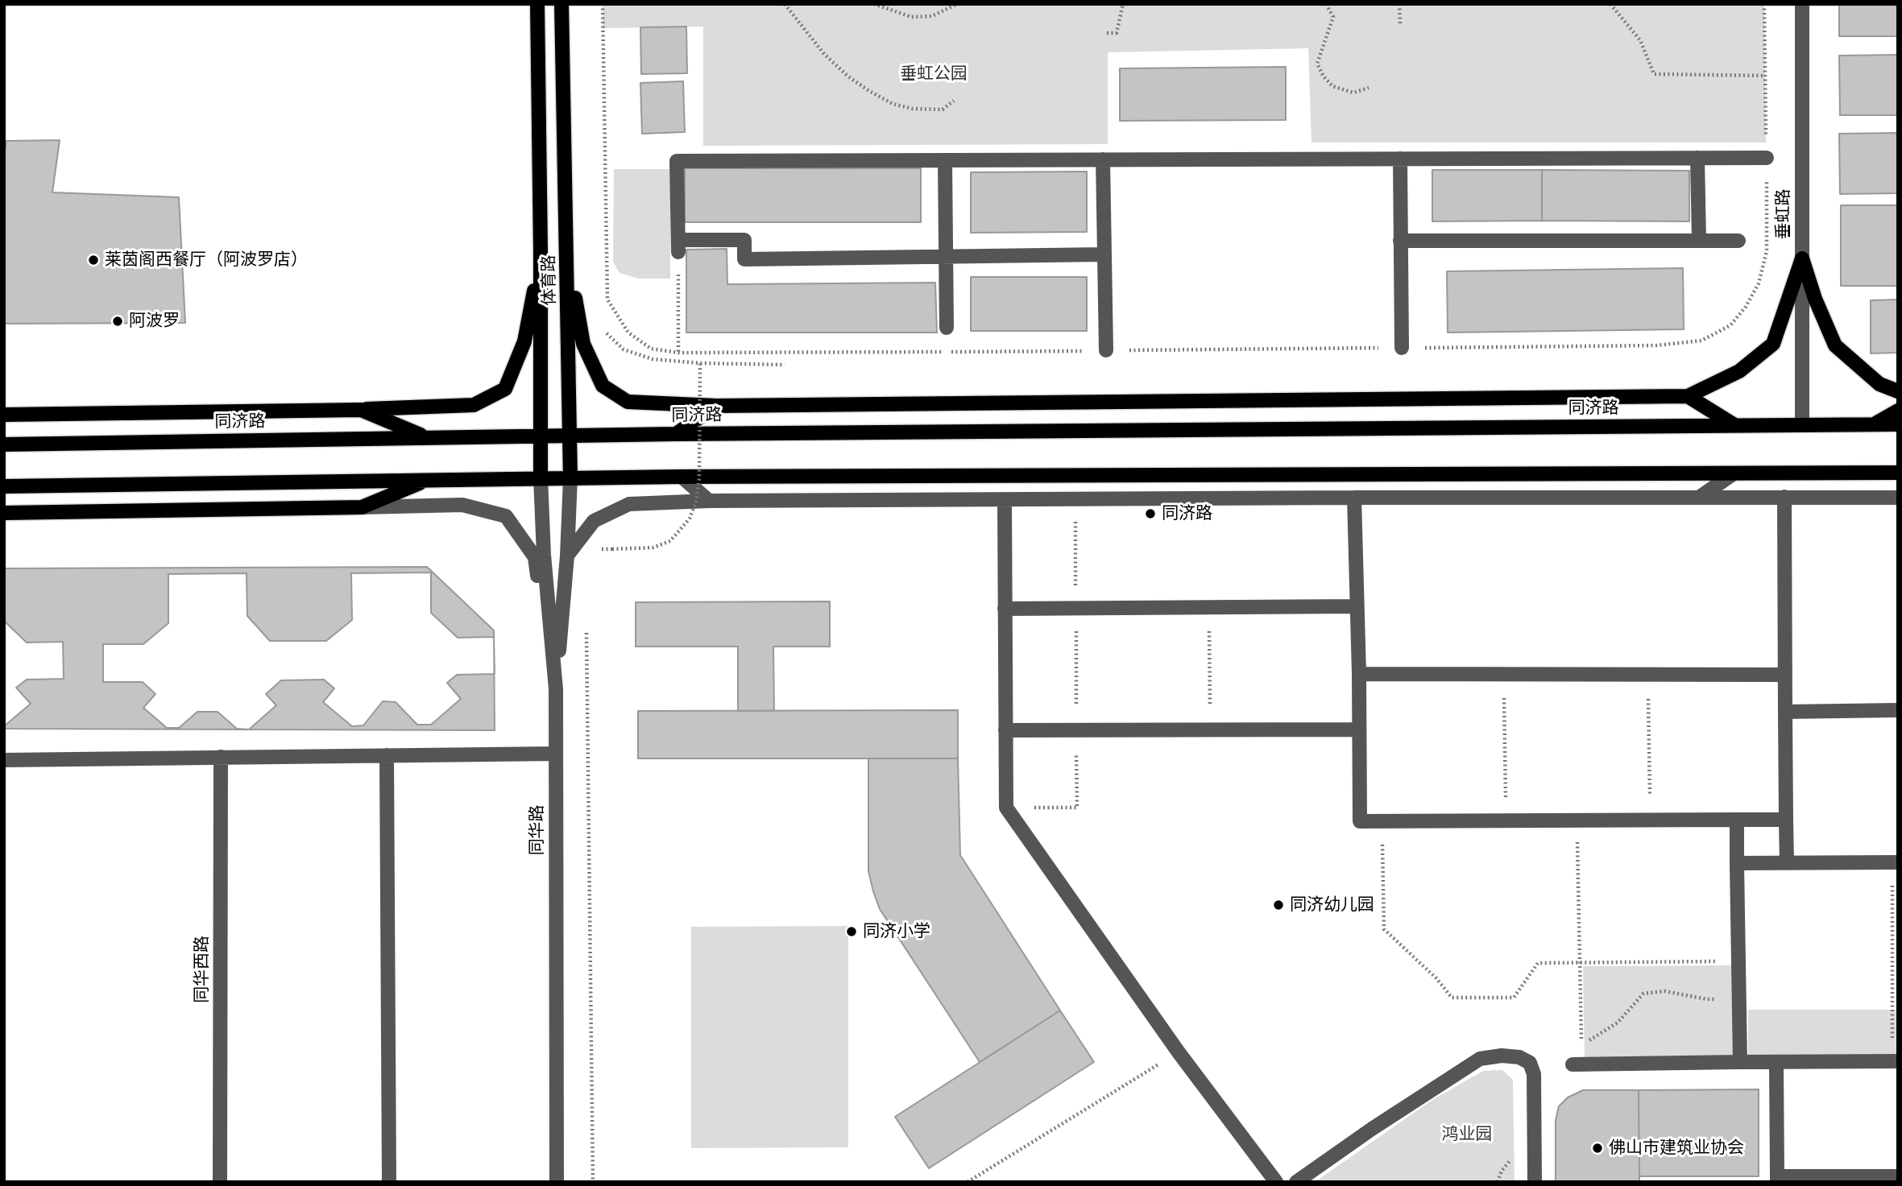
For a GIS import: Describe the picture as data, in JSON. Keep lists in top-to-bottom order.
{
  "streets": {
    "main road": ["体育路", "同济路"],
    "street": ["垂虹路", "同华路", "同华西路"]
  },
  "crossings": [
    ["垂虹路", "同济路"],
    ["体育路", "同济路"],
    ["体育路", "同华路"]
  ],
  "parks": ["垂虹公园", "鸿业园"],
  "places": [
    "莱茵阁西餐厅（阿波罗店）",
    "阿波罗",
    "同济路",
    "同济幼儿园",
    "同济小学",
    "佛山市建筑业协会"
  ]
}
